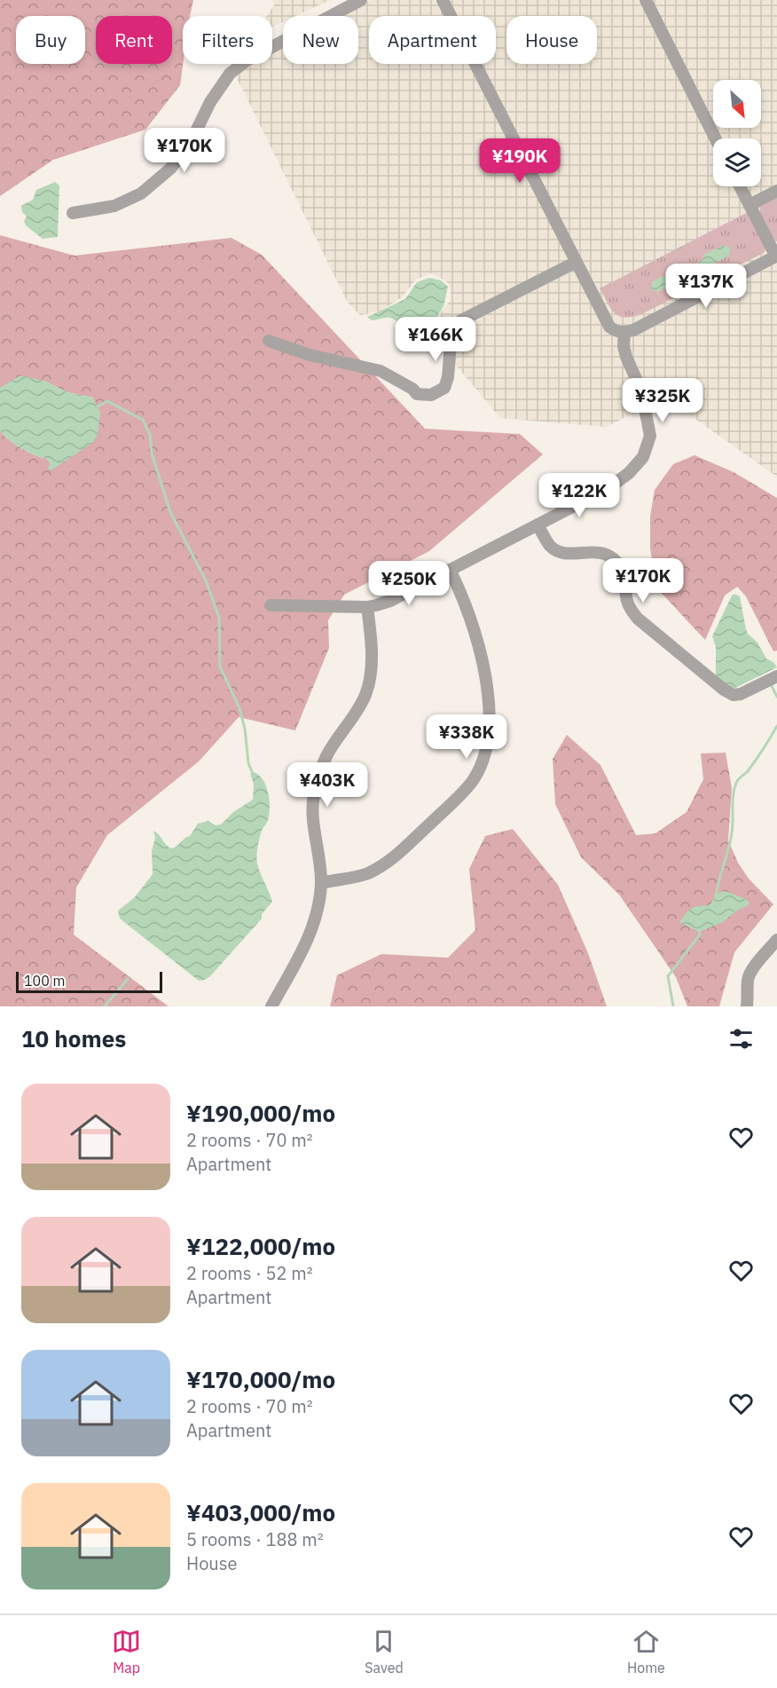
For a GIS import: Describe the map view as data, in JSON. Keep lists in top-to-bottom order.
{
  "scale_bar": "100 m",
  "north": "bottom right",
  "page": {
    "chip": [
      "Buy",
      "Rent",
      "Filters",
      "New",
      "Apartment",
      "House"
    ],
    "price": [
      "¥170K",
      "¥190K",
      "¥137K",
      "¥166K",
      "¥325K",
      "¥122K",
      "¥170K",
      "¥250K",
      "¥338K",
      "¥403K"
    ],
    "scale": "100 m",
    "heading": "10 homes",
    "list": [
      {
        "name": "¥190,000/mo",
        "note": "2 rooms · 70 m² · Apartment"
      },
      {
        "name": "¥122,000/mo",
        "note": "2 rooms · 52 m² · Apartment"
      },
      {
        "name": "¥170,000/mo",
        "note": "2 rooms · 70 m² · Apartment"
      },
      {
        "name": "¥403,000/mo",
        "note": "5 rooms · 188 m² · House"
      }
    ],
    "tabs": ["Map", "Saved", "Home"]
  }
}
